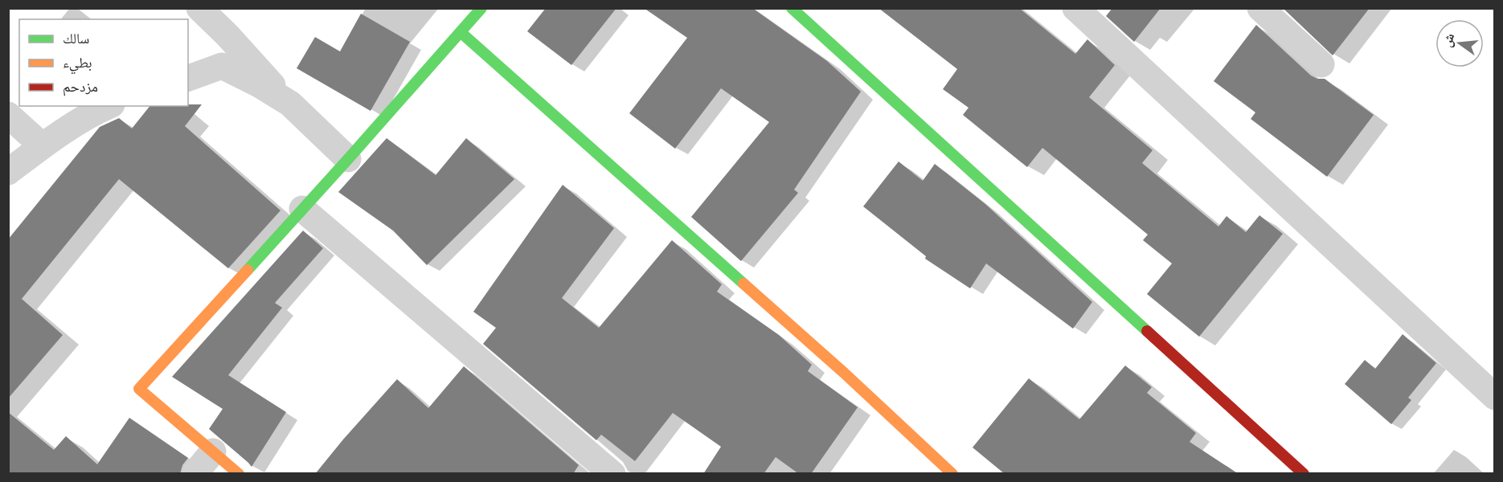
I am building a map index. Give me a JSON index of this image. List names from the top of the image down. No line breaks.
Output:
{"legend":["سالك","بطيء","مزدحم"],"north":"left"}
